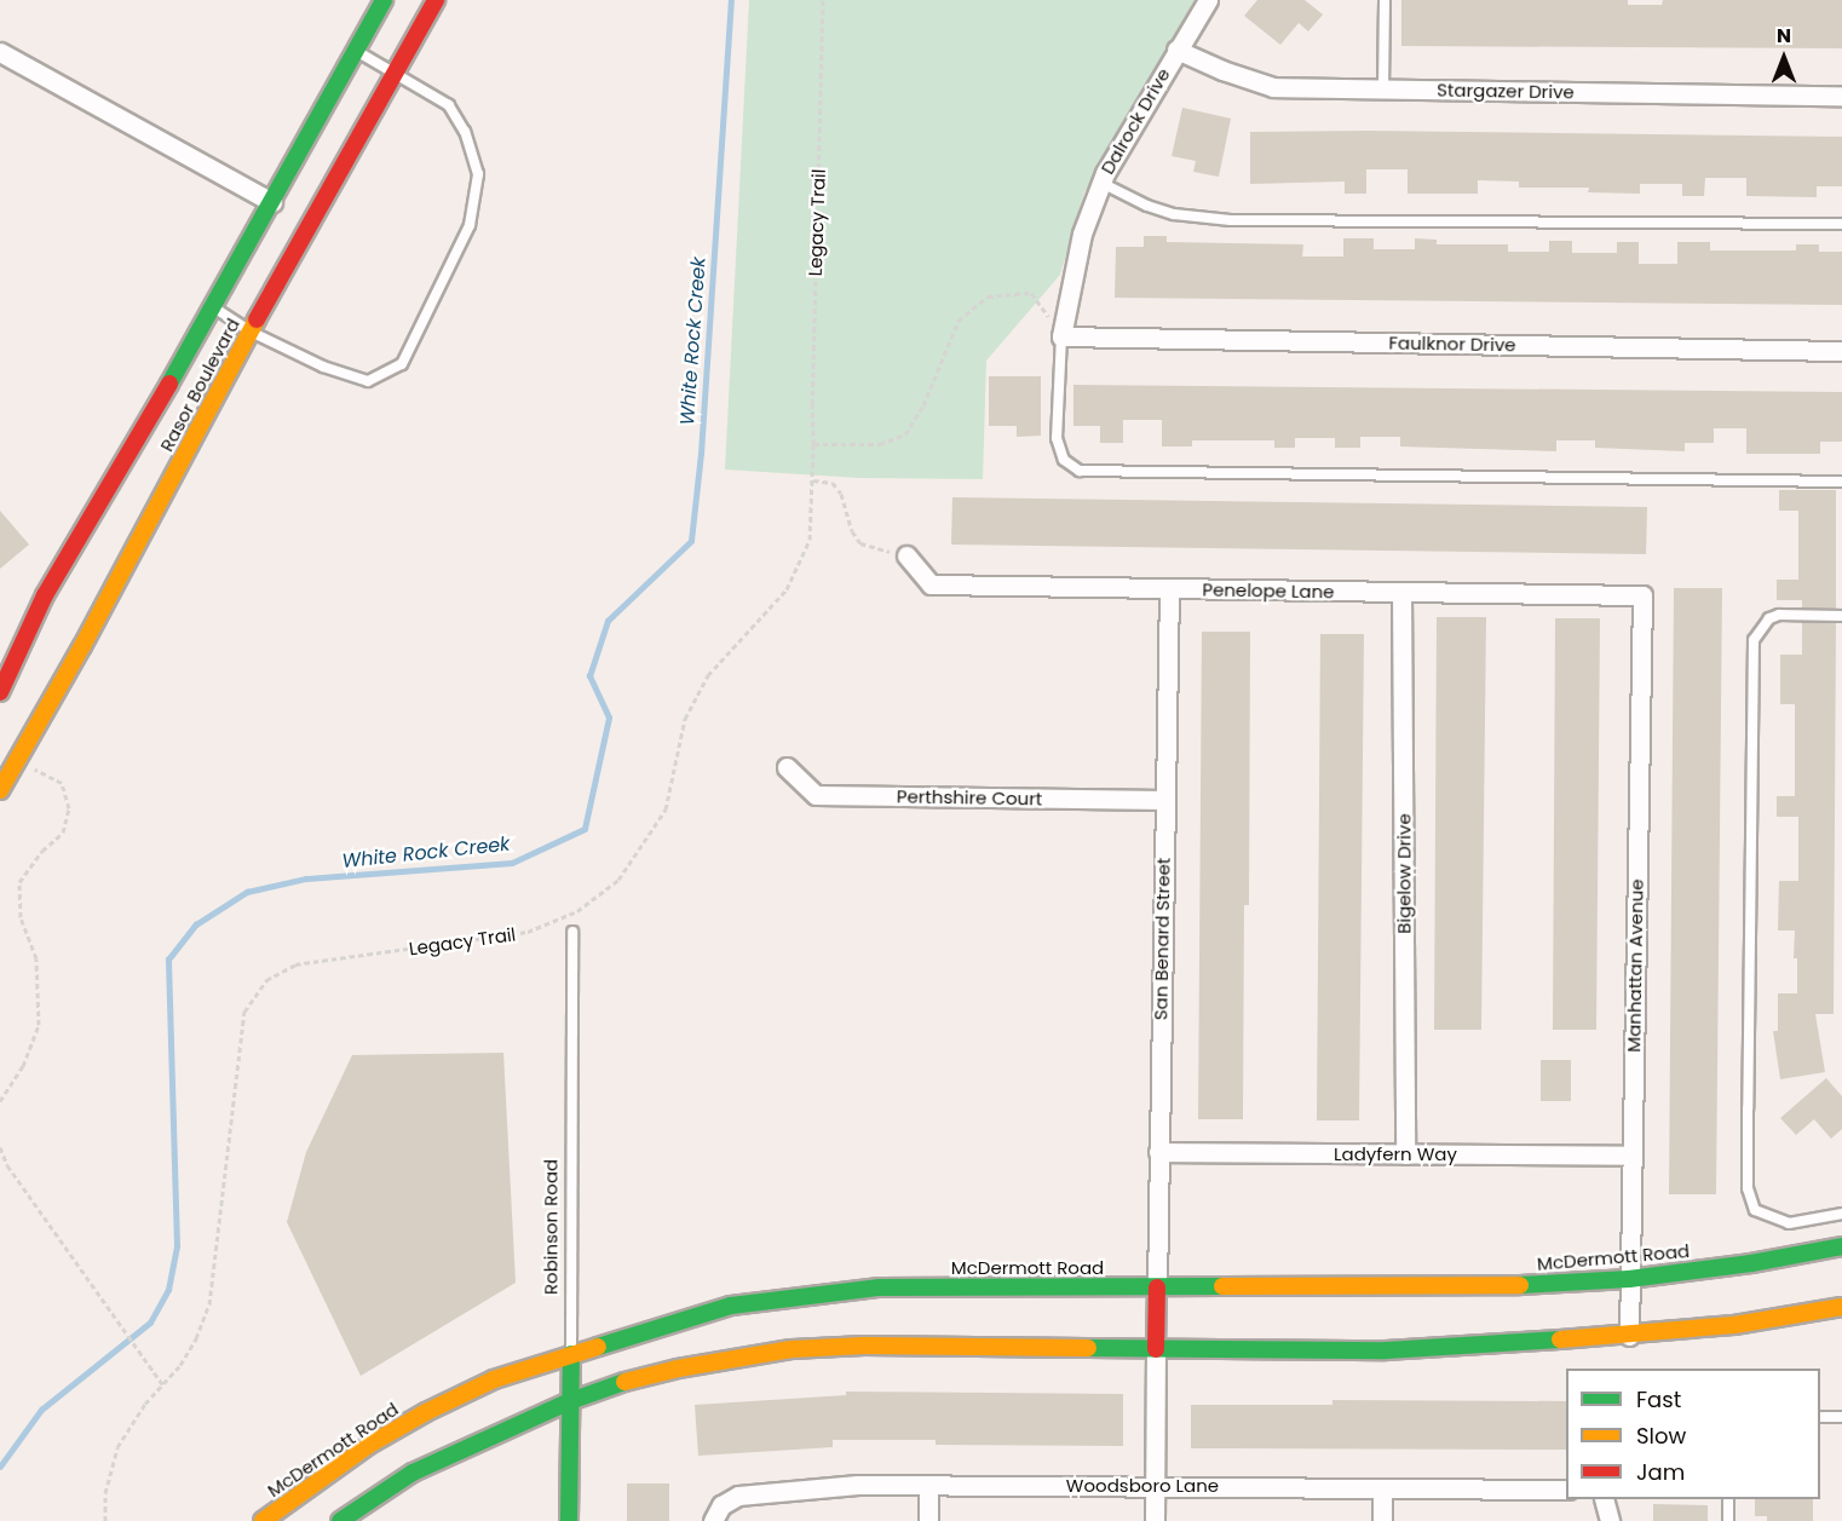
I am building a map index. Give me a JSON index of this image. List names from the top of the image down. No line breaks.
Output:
{"streets":{"main road":["Rasor Boulevard","Robinson Road","McDermott Road"],"street":["Stargazer Drive","Dalrock Drive","Faulknor Drive","Penelope Lane","Perthshire Court","Bigelow Drive","San Benard Street","Manhattan Avenue","Ladyfern Way","Woodsboro Lane"],"path":["Legacy Trail"]},"crossings":[["Stargazer Drive","Dalrock Drive"],["Dalrock Drive","Faulknor Drive"],["Penelope Lane","Bigelow Drive"],["Penelope Lane","San Benard Street"],["Penelope Lane","Manhattan Avenue"],["Perthshire Court","San Benard Street"],["Bigelow Drive","Ladyfern Way"],["San Benard Street","Ladyfern Way"],["San Benard Street","McDermott Road"],["Manhattan Avenue","Ladyfern Way"],["Manhattan Avenue","McDermott Road"],["Robinson Road","McDermott Road"]],"water":["White Rock Creek"],"legend":["Fast","Slow","Jam"],"north":"top"}
